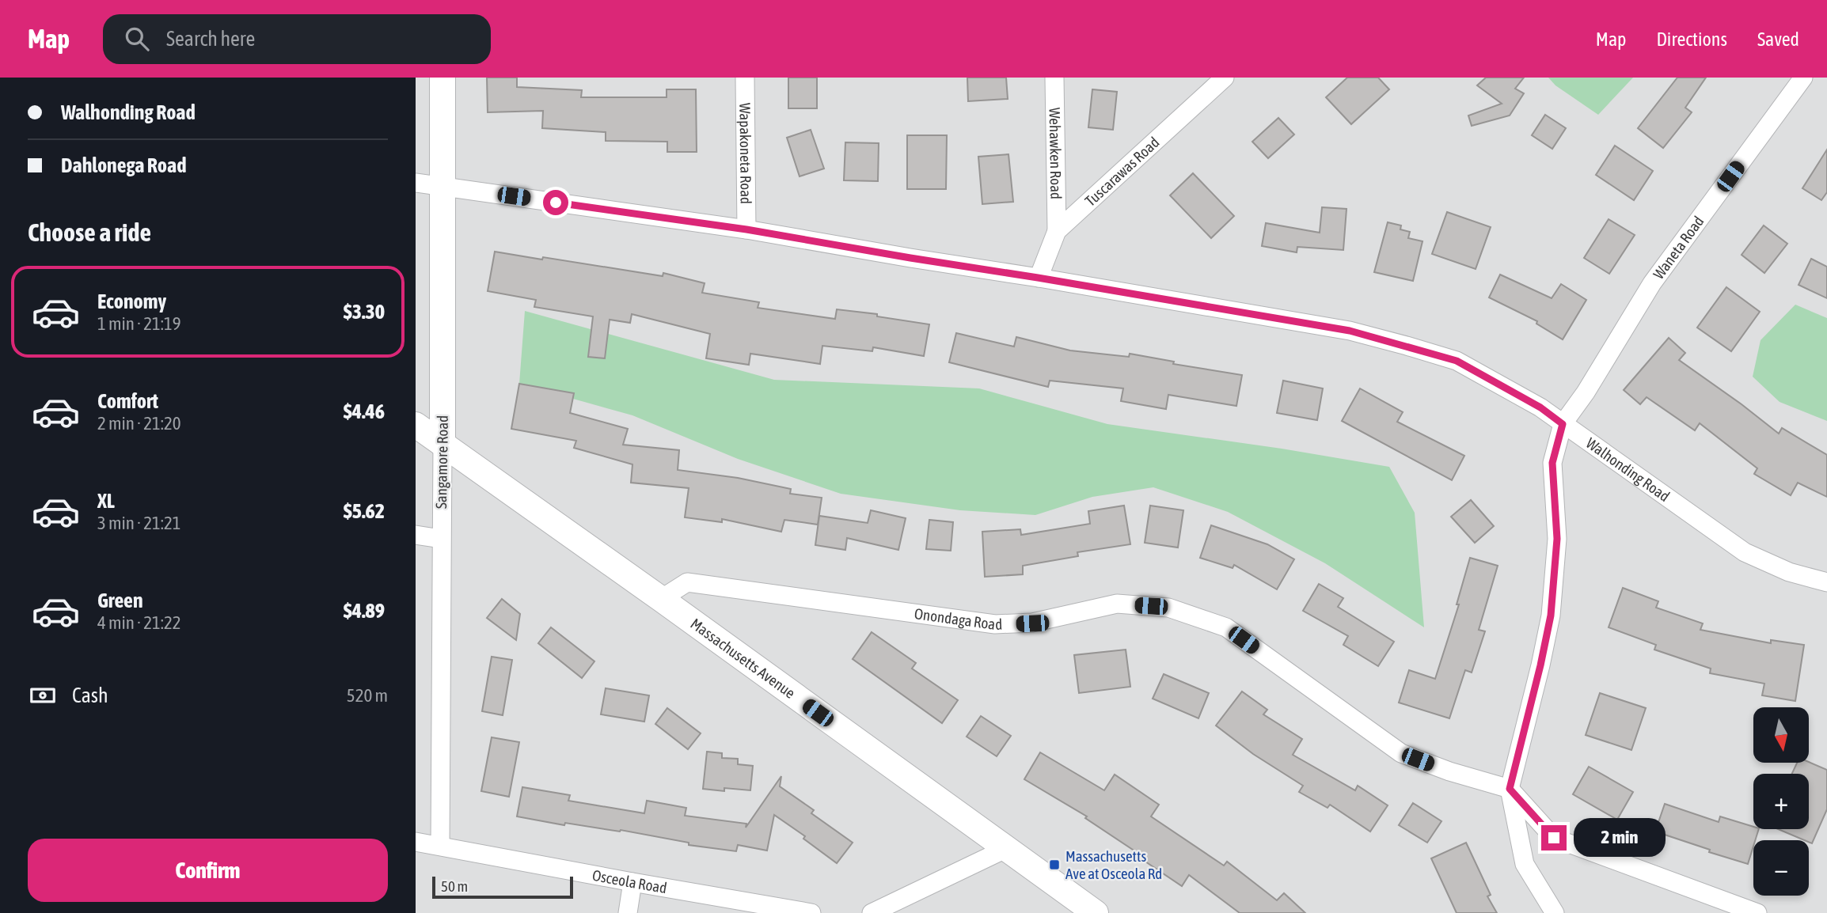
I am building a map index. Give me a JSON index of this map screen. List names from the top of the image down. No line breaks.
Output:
{"streets":{"main road":["Sangamore Road","Massachusetts Avenue"],"street":["Wapakoneta Road","Wehawken Road","Tuscarawas Road","Waneta Road","Walhonding Road","Onondaga Road","Osceola Road"]},"crossings":[["Wapakoneta Road","Walhonding Road"],["Wehawken Road","Tuscarawas Road"],["Tuscarawas Road","Walhonding Road"],["Waneta Road","Walhonding Road"],["Sangamore Road","Walhonding Road"],["Sangamore Road","Massachusetts Avenue"],["Sangamore Road","Osceola Road"],["Onondaga Road","Massachusetts Avenue"]],"places":{"transit":["Massachusetts Ave at Osceola Rd"]},"scale_bar":"50 m","north":"bottom","page":{"header":"Map","search":"Search here","nav":["Map","Directions","Saved"],"banner":["Walhonding Road","Dahlonega Road"],"heading":"Choose a ride","list":[{"name":"Economy","note":"1 min · 21:19","value":"$3.30"},{"name":"Comfort","note":"2 min · 21:20","value":"$4.46"},{"name":"XL","note":"3 min · 21:21","value":"$5.62"},{"name":"Green","note":"4 min · 21:22","value":"$4.89"}],"pay":["Cash","520 m"],"map_buttons":["+","−"],"bubble":"2 min","buttons":"Confirm","scale":"50 m"}}
